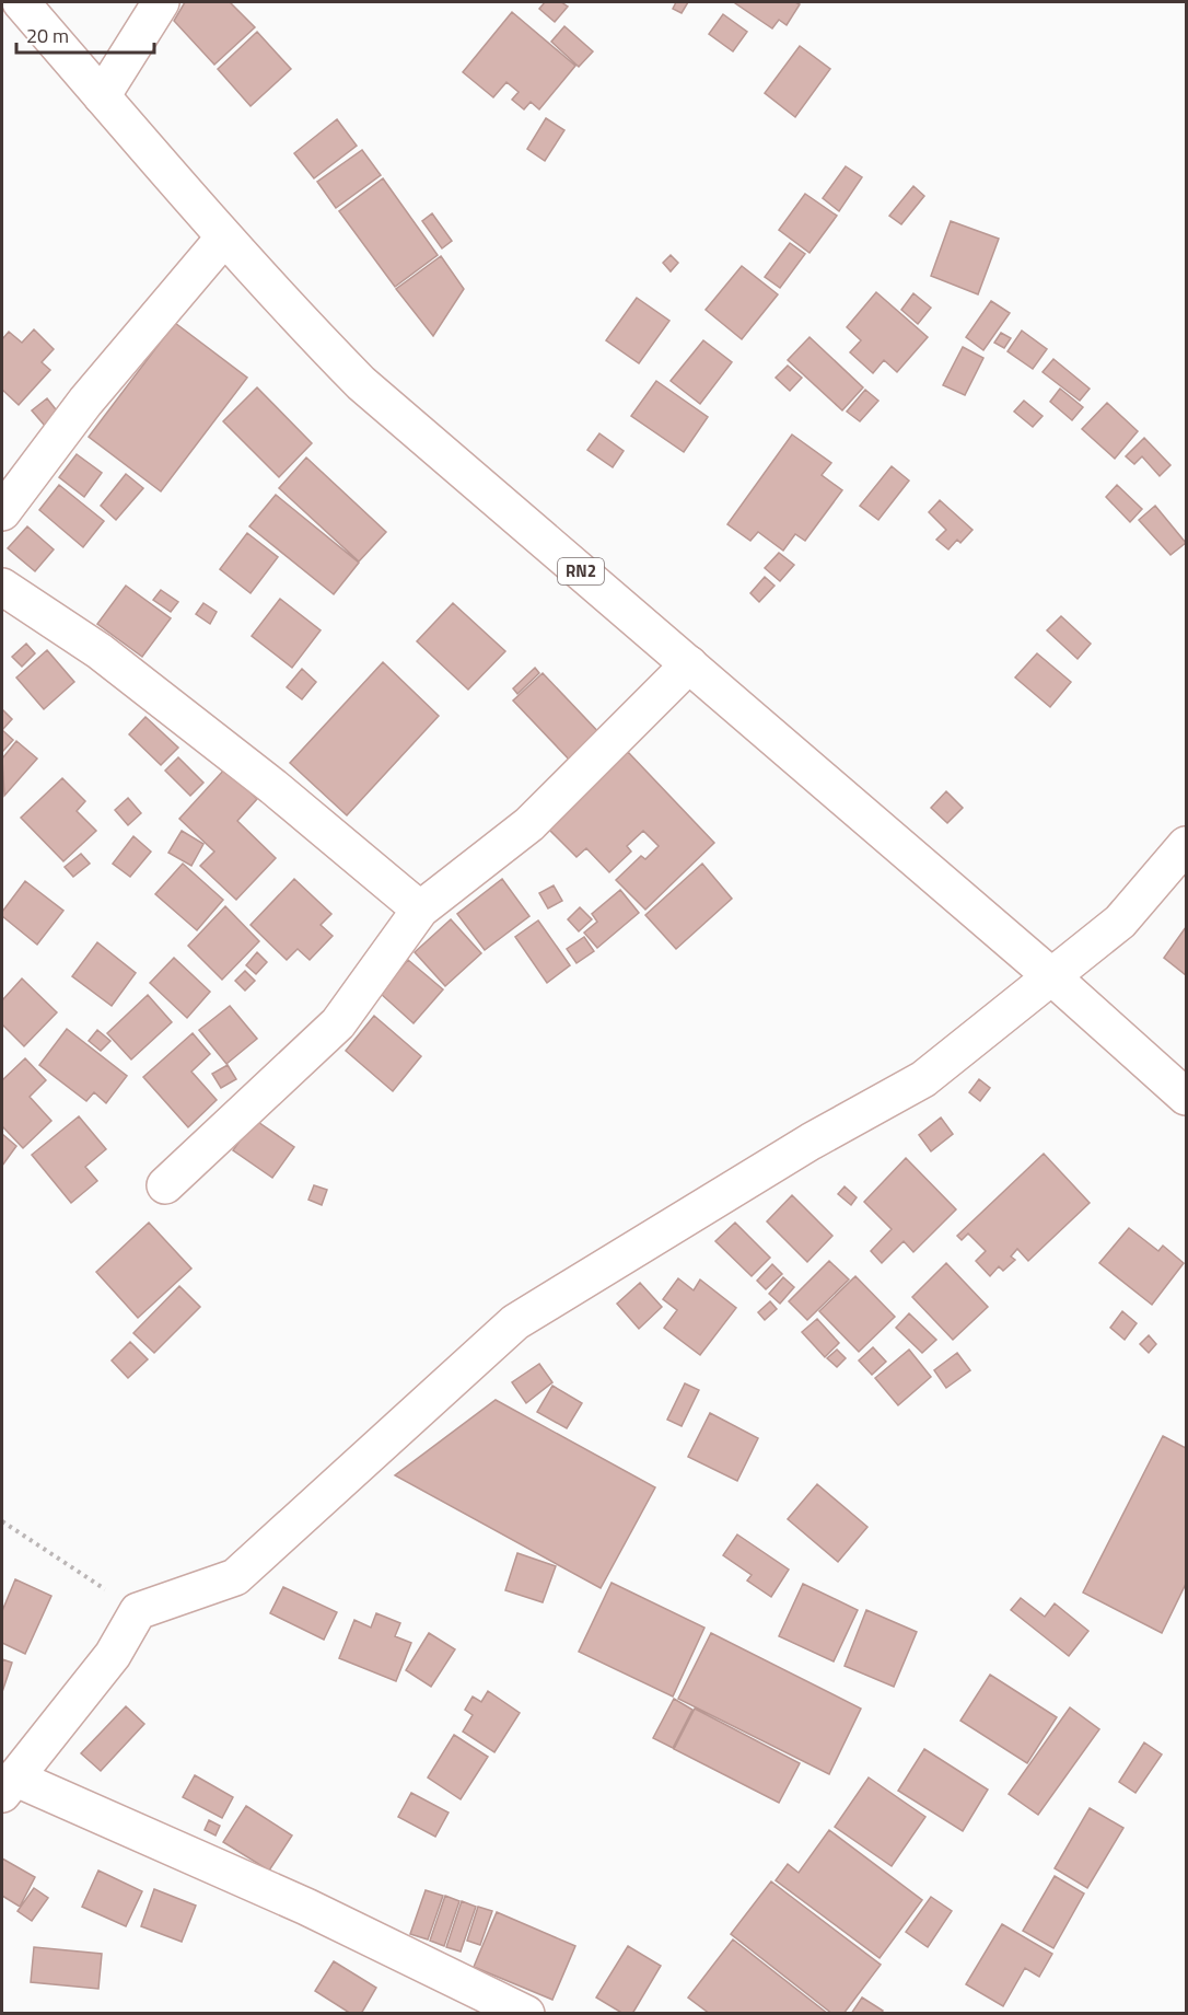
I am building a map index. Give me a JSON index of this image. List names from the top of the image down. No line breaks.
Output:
{"streets":{"main road":["RN2"]},"scale_bar":"20 m"}
